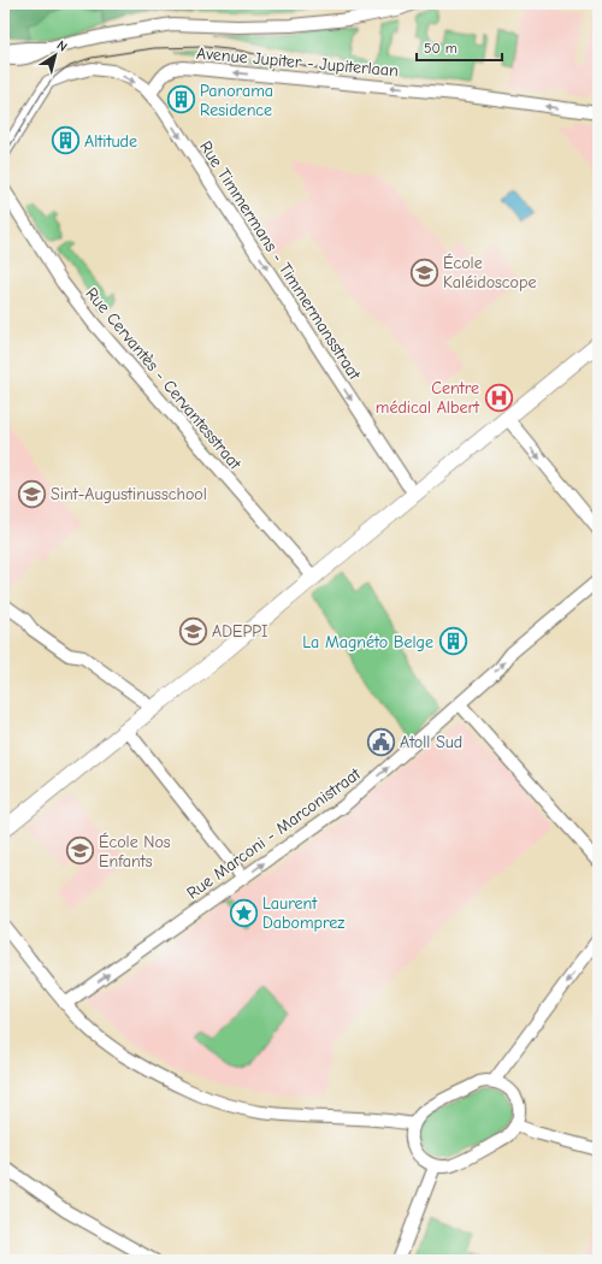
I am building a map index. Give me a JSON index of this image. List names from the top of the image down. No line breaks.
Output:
{"streets":{"street":["Avenue Jupiter - Jupiterlaan","Rue Timmermans - Timmermansstraat","Rue Cervantès - Cervantesstraat","Rue Marconi - Marconistraat"]},"crossings":[["Avenue Jupiter - Jupiterlaan","Rue Timmermans - Timmermansstraat"]],"one_way":["Rue Timmermans - Timmermansstraat","Rue Marconi - Marconistraat"],"places":{"building":["Panorama Residence","Altitude","La Magnéto Belge"],"school or university":["École Kaléidoscope","Sint-Augustinusschool","ADEPPI","École Nos Enfants"],"hospital":["Centre médical Albert"],"public building":["Atoll Sud"],"place":["Laurent Dabomprez"]},"scale_bar":"50 m","north":"top right"}
